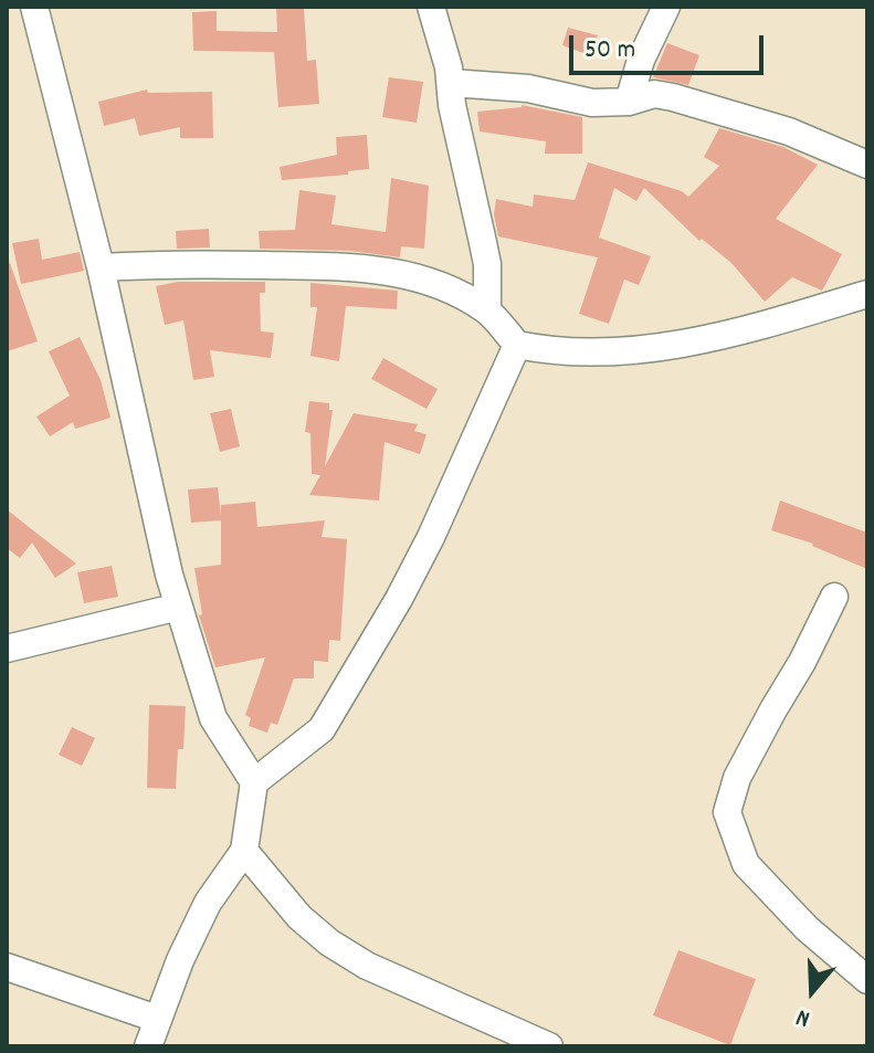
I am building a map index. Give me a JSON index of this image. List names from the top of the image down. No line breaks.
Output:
{"scale_bar":"50 m","north":"bottom"}
